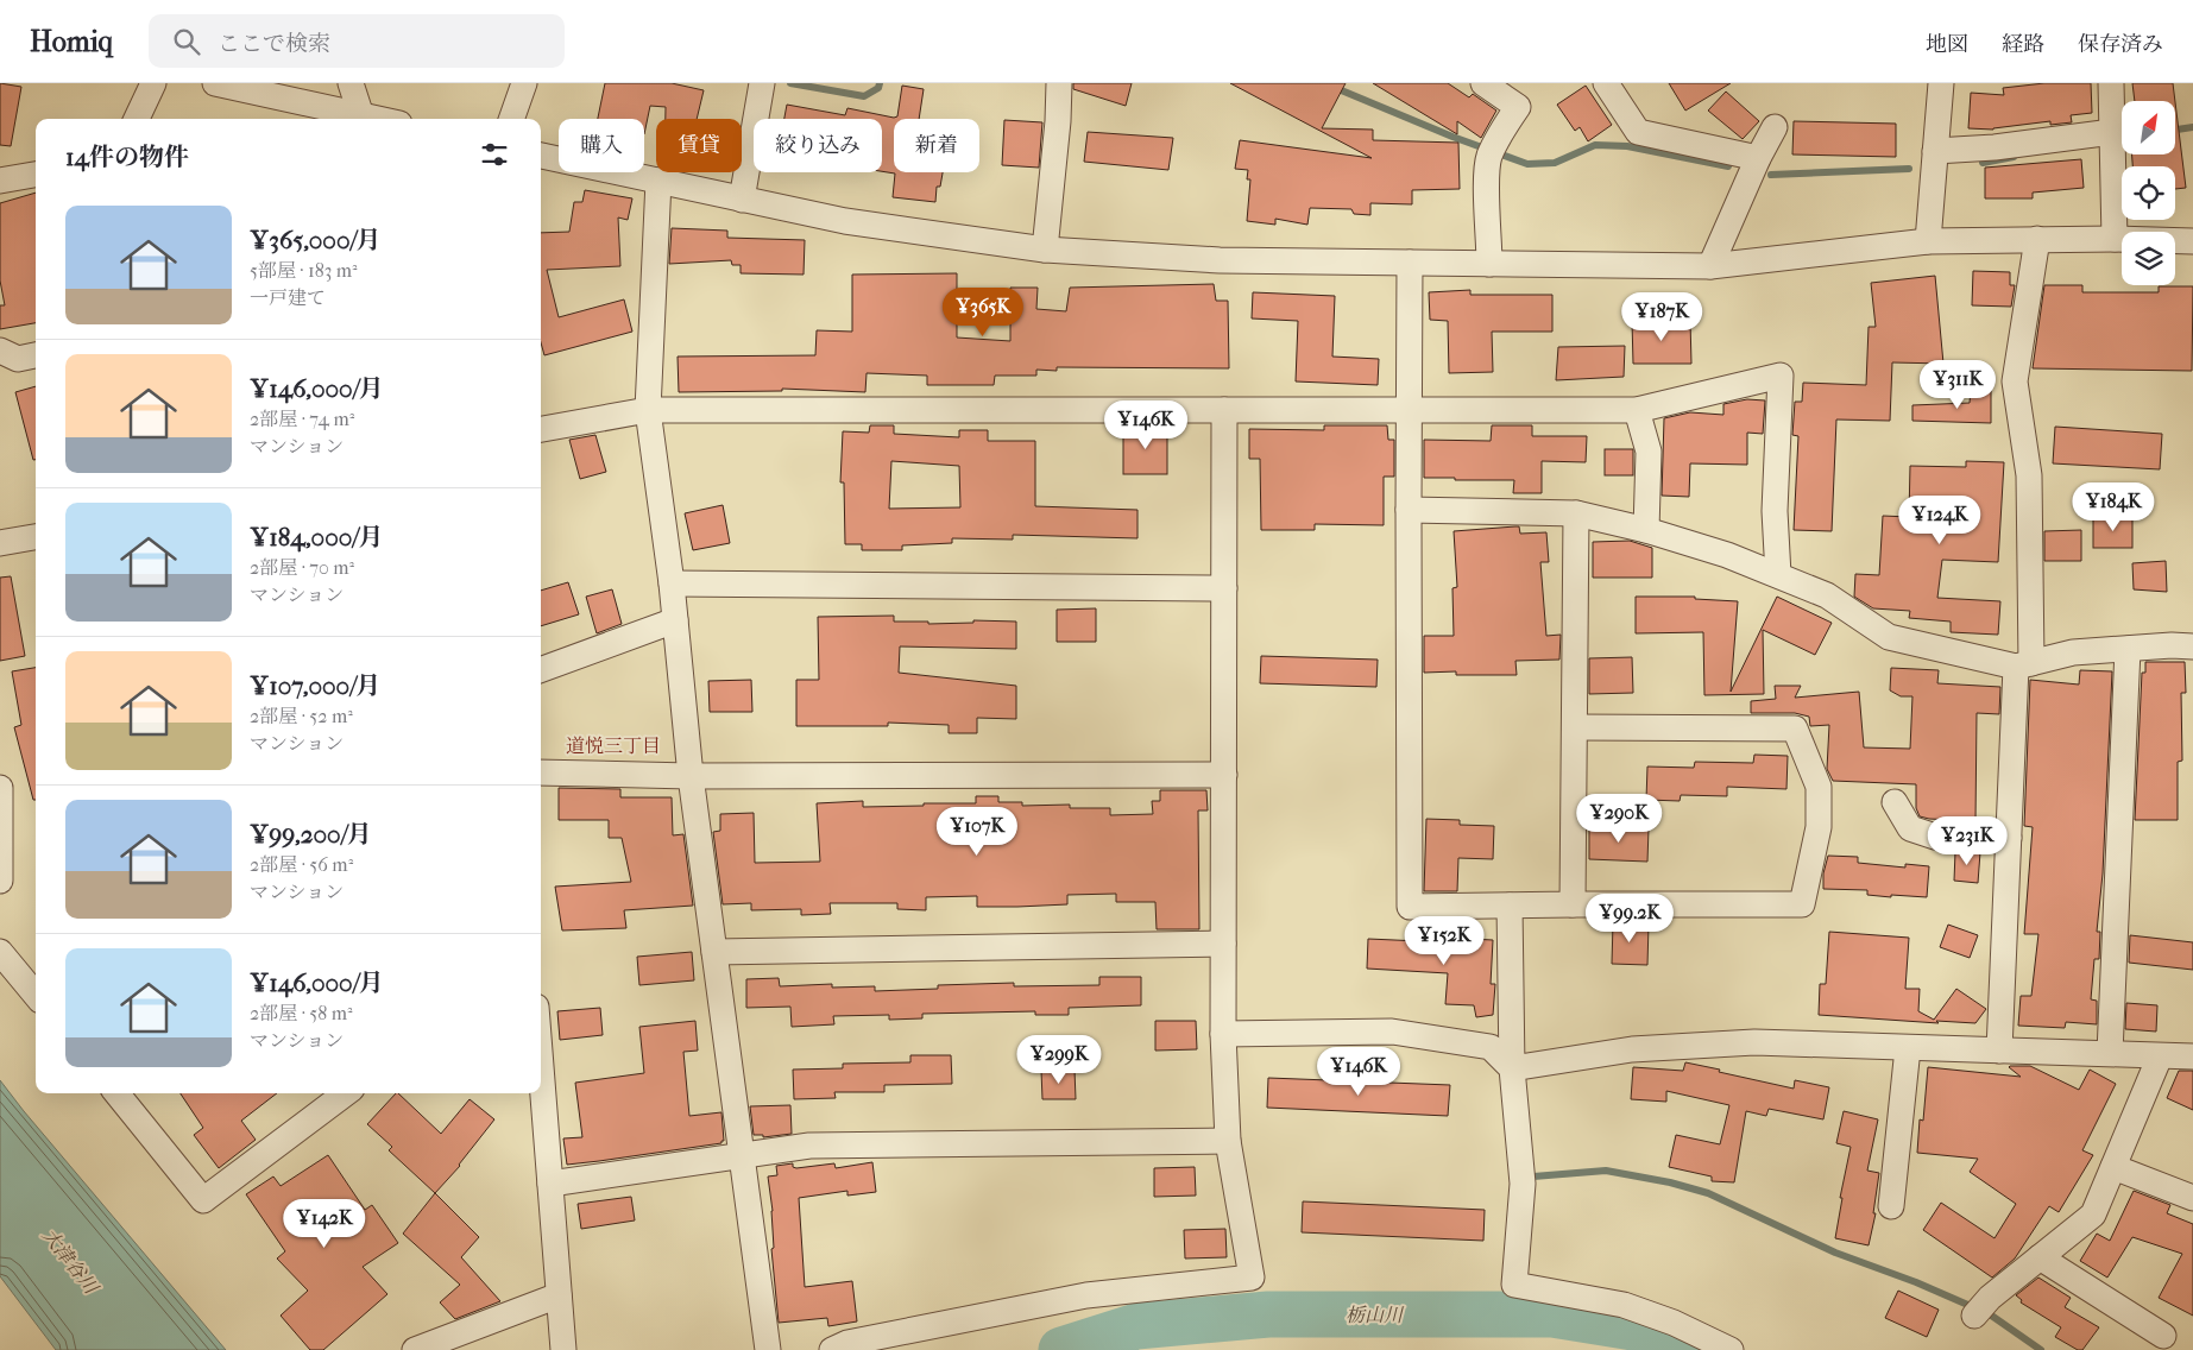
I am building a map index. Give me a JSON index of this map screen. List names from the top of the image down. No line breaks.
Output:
{"districts":["道悦三丁目"],"water":["大津谷川","栃山川"],"north":"top right","page":{"header":"Homiq","search":"ここで検索","nav":["地図","経路","保存済み"],"chip":["購入","賃貸","絞り込み","新着"],"heading":"14件の物件","list":[{"name":"¥365,000/月","note":"5部屋 · 183 m² · 一戸建て"},{"name":"¥146,000/月","note":"2部屋 · 74 m² · マンション"},{"name":"¥184,000/月","note":"2部屋 · 70 m² · マンション"},{"name":"¥107,000/月","note":"2部屋 · 52 m² · マンション"},{"name":"¥99,200/月","note":"2部屋 · 56 m² · マンション"},{"name":"¥146,000/月","note":"2部屋 · 58 m² · マンション"}],"price":["¥365K","¥187K","¥311K","¥146K","¥184K","¥124K","¥290K","¥107K","¥231K","¥99.2K","¥152K","¥299K","¥146K","¥142K"]}}
